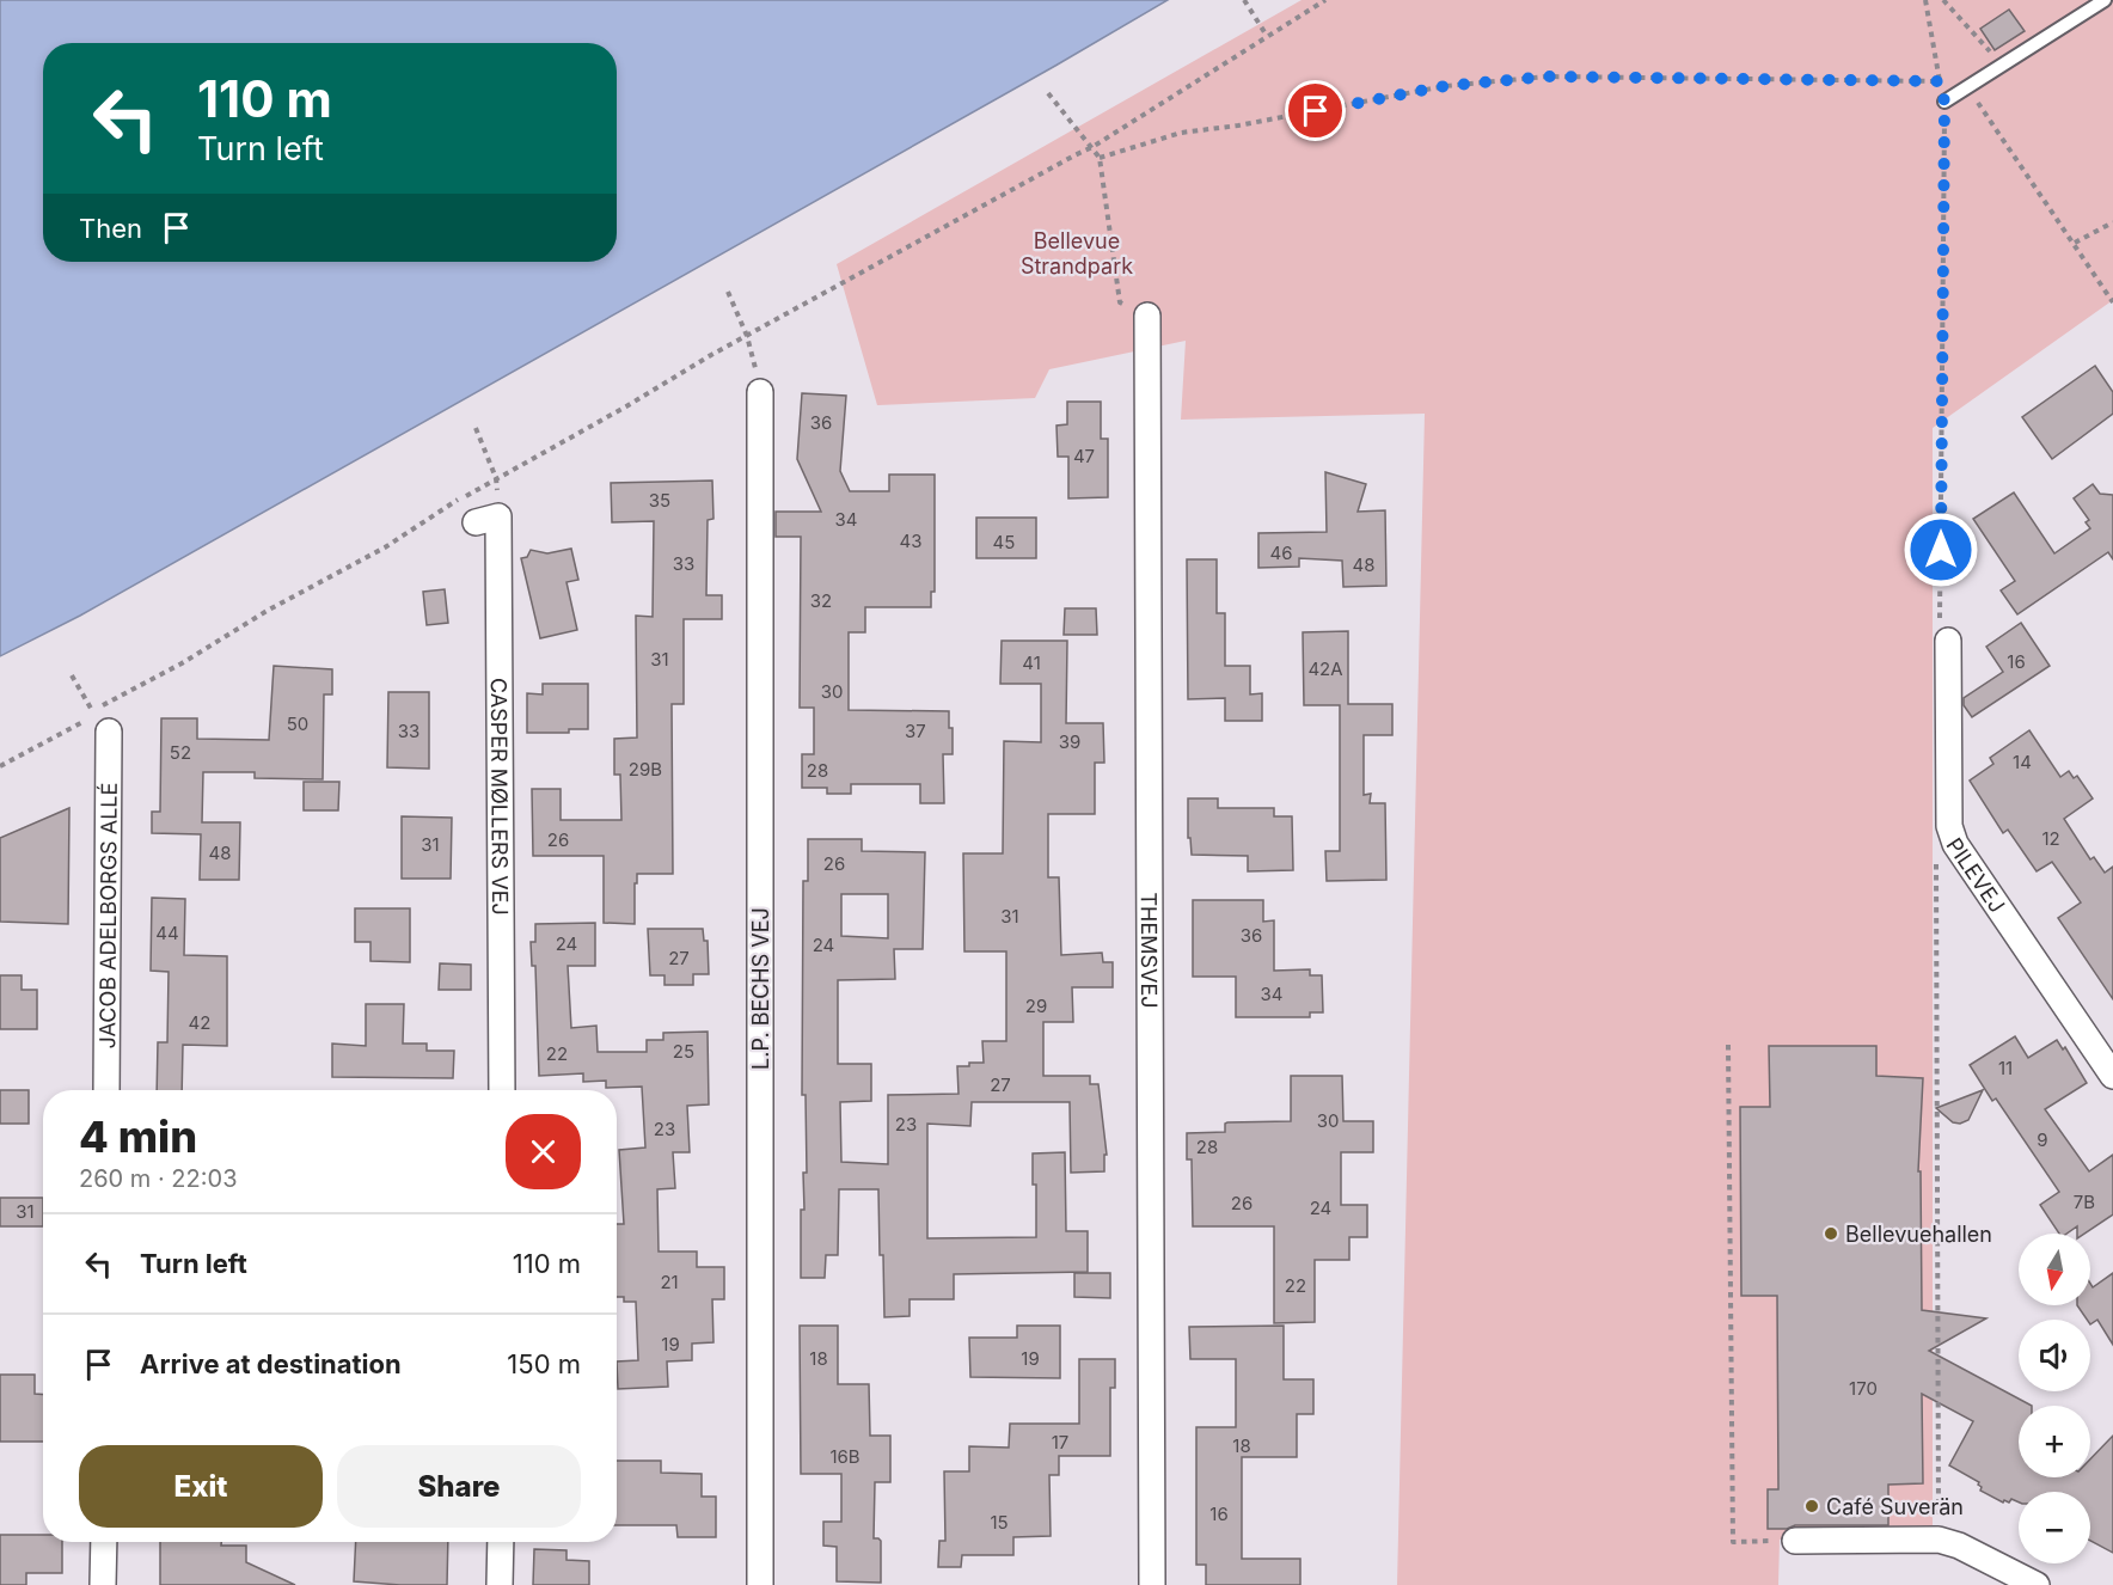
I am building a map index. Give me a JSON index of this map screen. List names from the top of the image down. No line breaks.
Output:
{"streets":{"street":["CASPER MØLLERS VEJ","PILEVEJ","JACOB ADELBORGS ALLÉ","THEMSVEJ","L.P. BECHS VEJ"]},"parks":["Bellevue Strandpark"],"places":["Bellevuehallen","Café Suverän"],"house_numbers":["36","47","35","34","43","45","46","33","48","32","31","16","41","42A","30","50","33","37","39","52","14","29B","28","12","26","31","48","26","31","44","36","24","24","27","34","29","42","25","22","11","27","30","23","23","9","28","7B","26","24","31","21","22","19","18","19","170","17","18","16B","16","15"],"north":"bottom","page":{"turn":["110 m","Turn left"],"then":"Then","heading":["4 min","260 m · 22:03"],"list":[{"name":"Turn left","value":"110 m"},{"name":"Arrive at destination","value":"150 m"}],"map_buttons":["+","−"],"buttons":["Exit","Share"]}}
